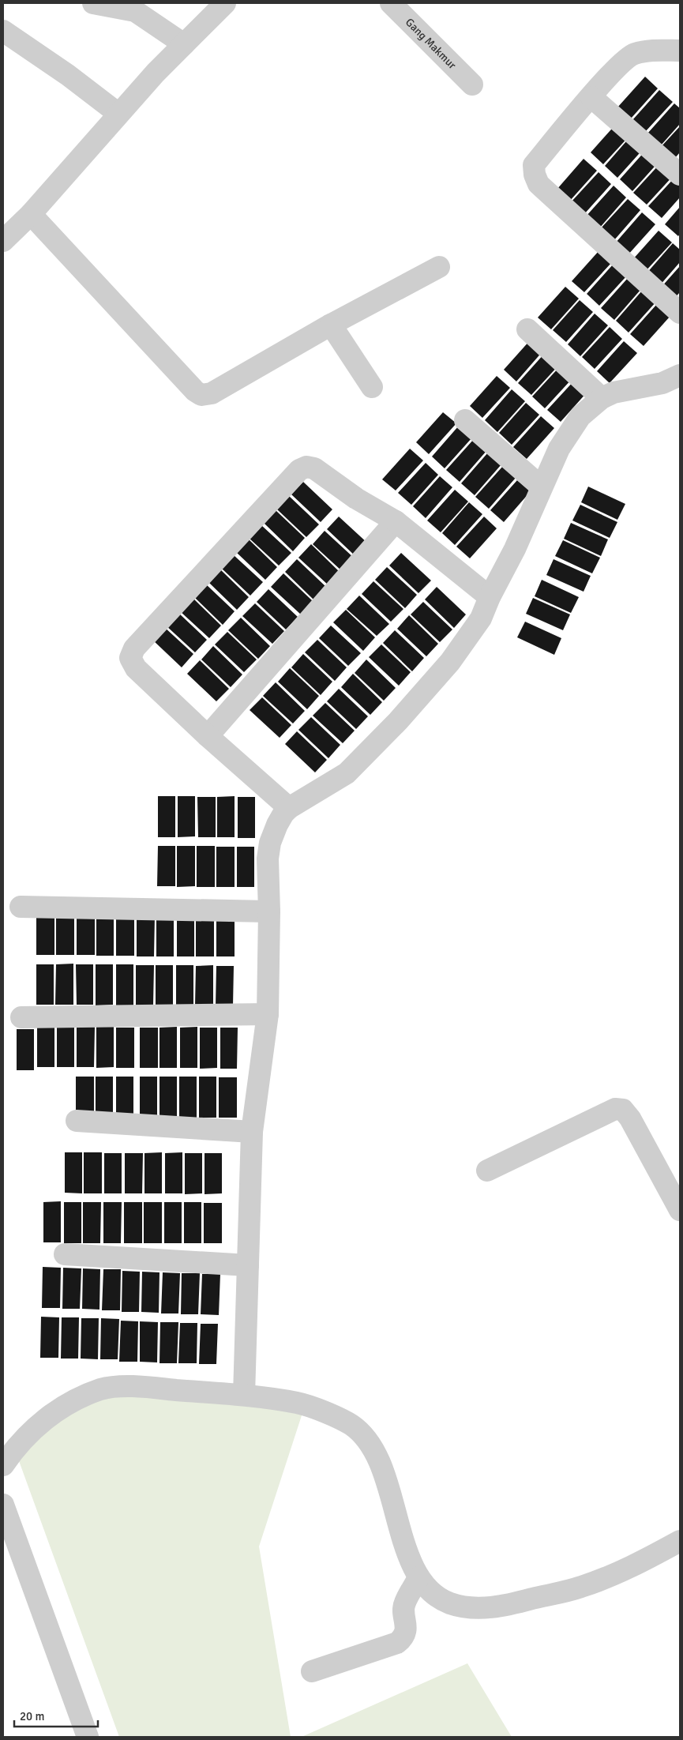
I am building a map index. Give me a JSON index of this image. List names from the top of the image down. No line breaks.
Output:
{"streets":{"street":["Gang Makmur"]},"scale_bar":"20 m"}
